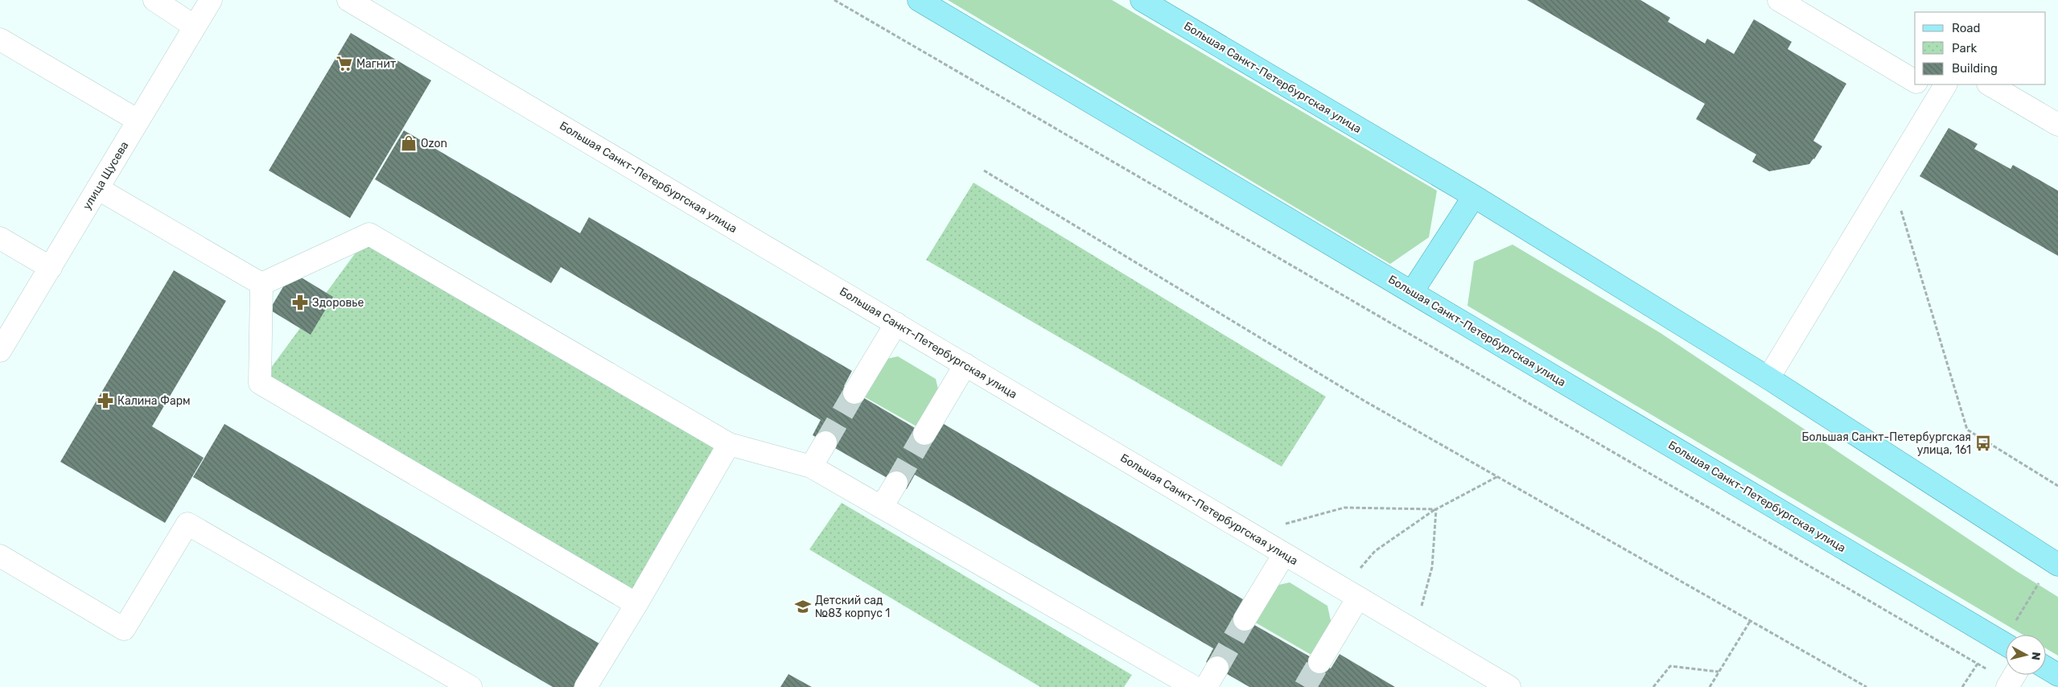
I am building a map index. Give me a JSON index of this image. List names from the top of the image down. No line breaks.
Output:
{"streets":{"main road":["Большая Санкт-Петербургская улица"],"street":["улица Щусева"]},"places":{"supermarket":["Магнит"],"shop":["Ozon"],"pharmacy":["Здоровье","Калина Фарм"],"bus stop":["Большая Санкт-Петербургская улица, 161"],"school or university":["Детский сад №83 корпус 1"]},"legend":["Road","Park","Building"],"north":"right"}
